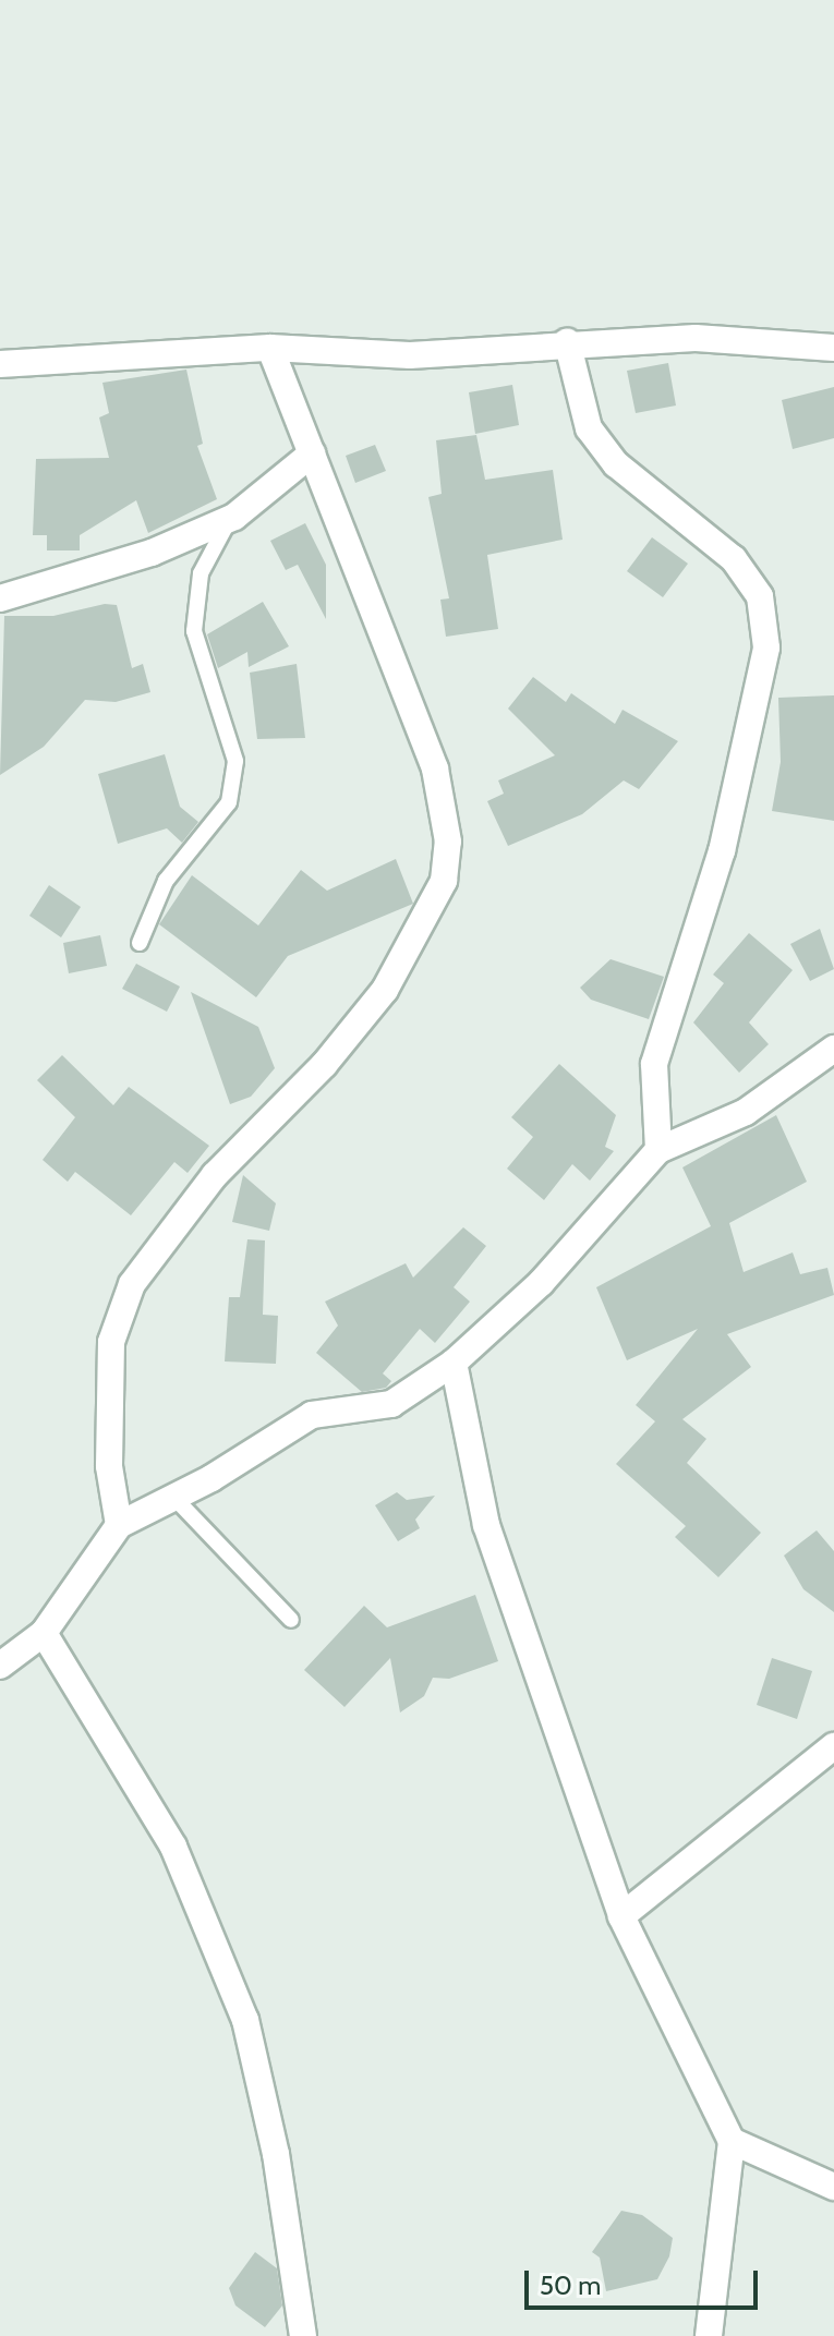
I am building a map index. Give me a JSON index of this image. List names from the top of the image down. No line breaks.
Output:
{"scale_bar":"50 m"}
